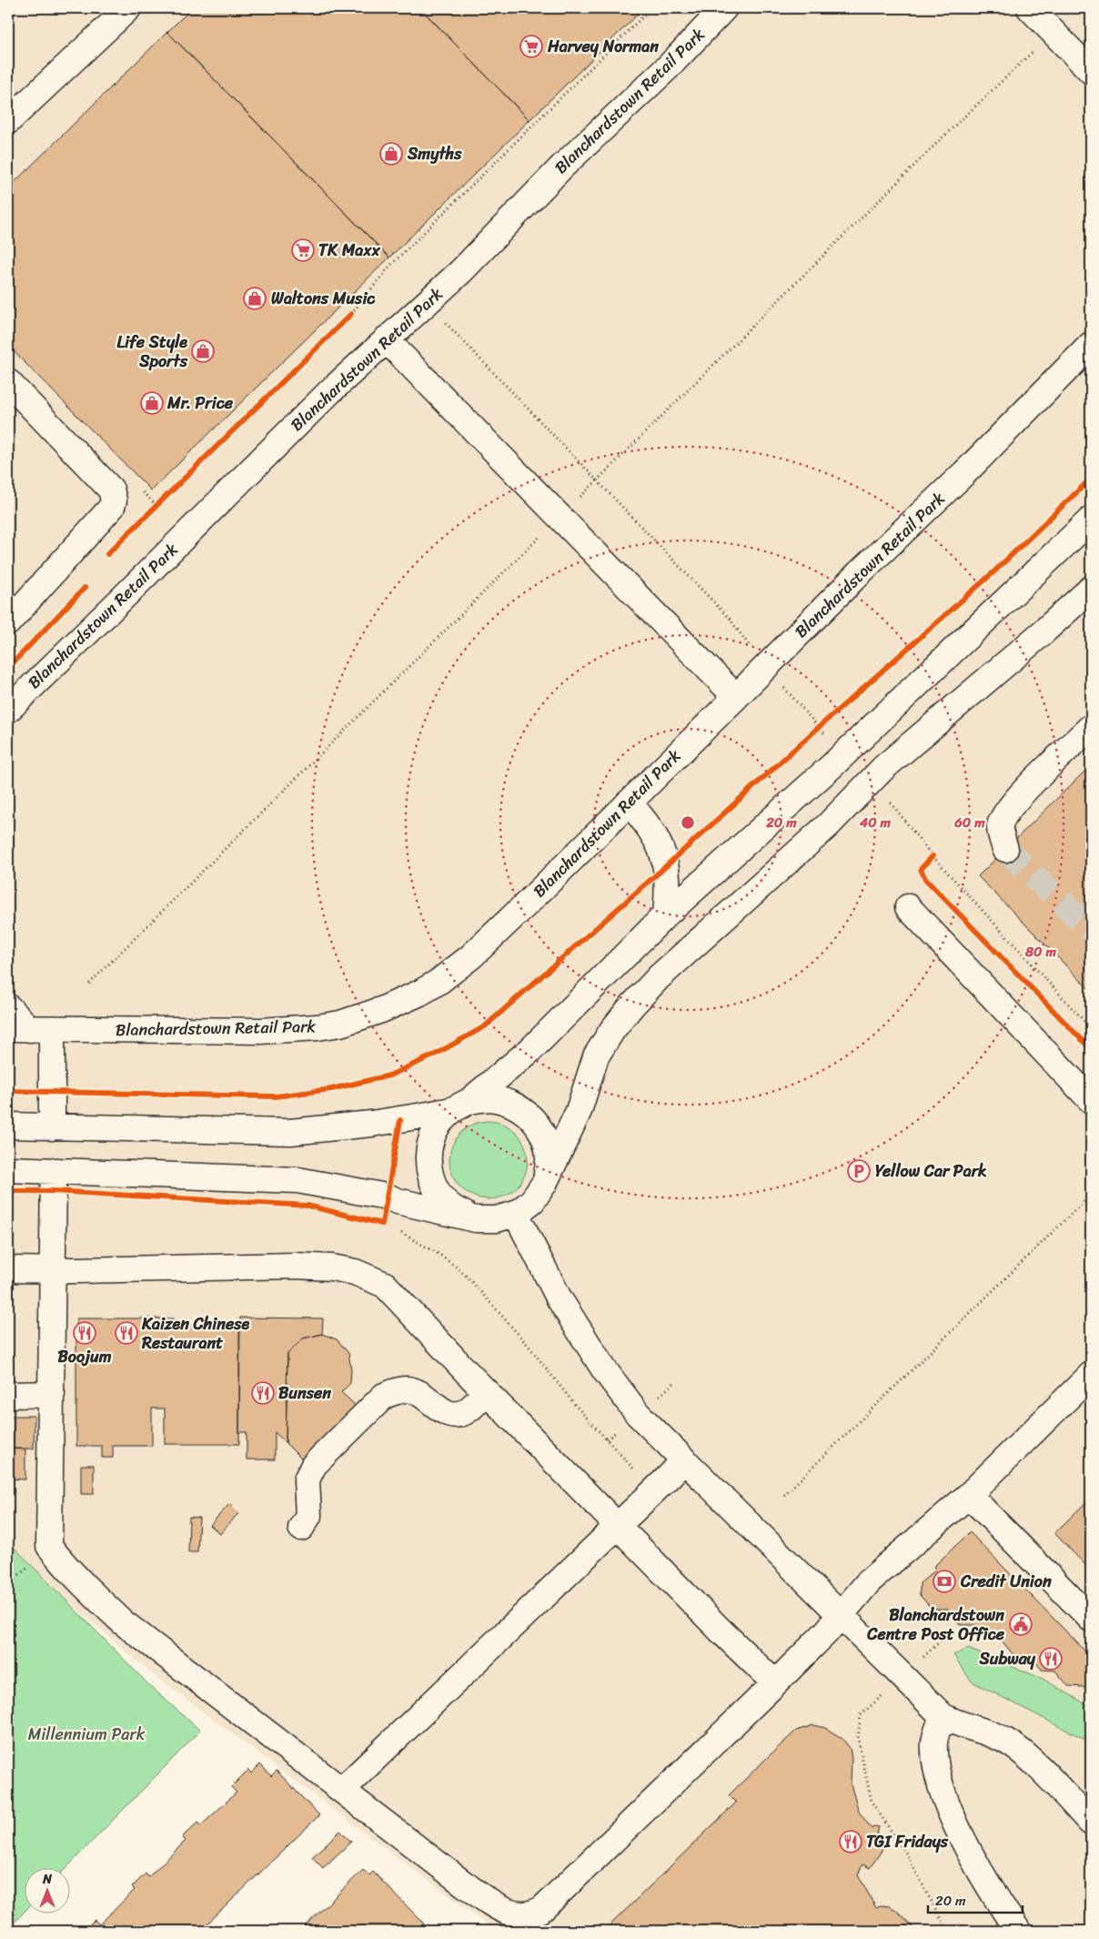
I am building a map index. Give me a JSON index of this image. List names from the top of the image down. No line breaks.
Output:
{"streets":{"street":["Blanchardstown Retail Park"]},"parks":["Millennium Park"],"places":{"supermarket":["Harvey Norman","TK Maxx"],"shop":["Smyths","Waltons Music","Life Style Sports","Mr. Price"],"parking":["Yellow Car Park"],"restaurant":["Boojum","Kaizen Chinese Restaurant","Bunsen","Subway","TGI Fridays"],"bank":["Credit Union"],"public building":["Blanchardstown Centre Post Office"]},"scale_bar":"20 m","north":"top","rings":["20 m","40 m","60 m","80 m"]}
